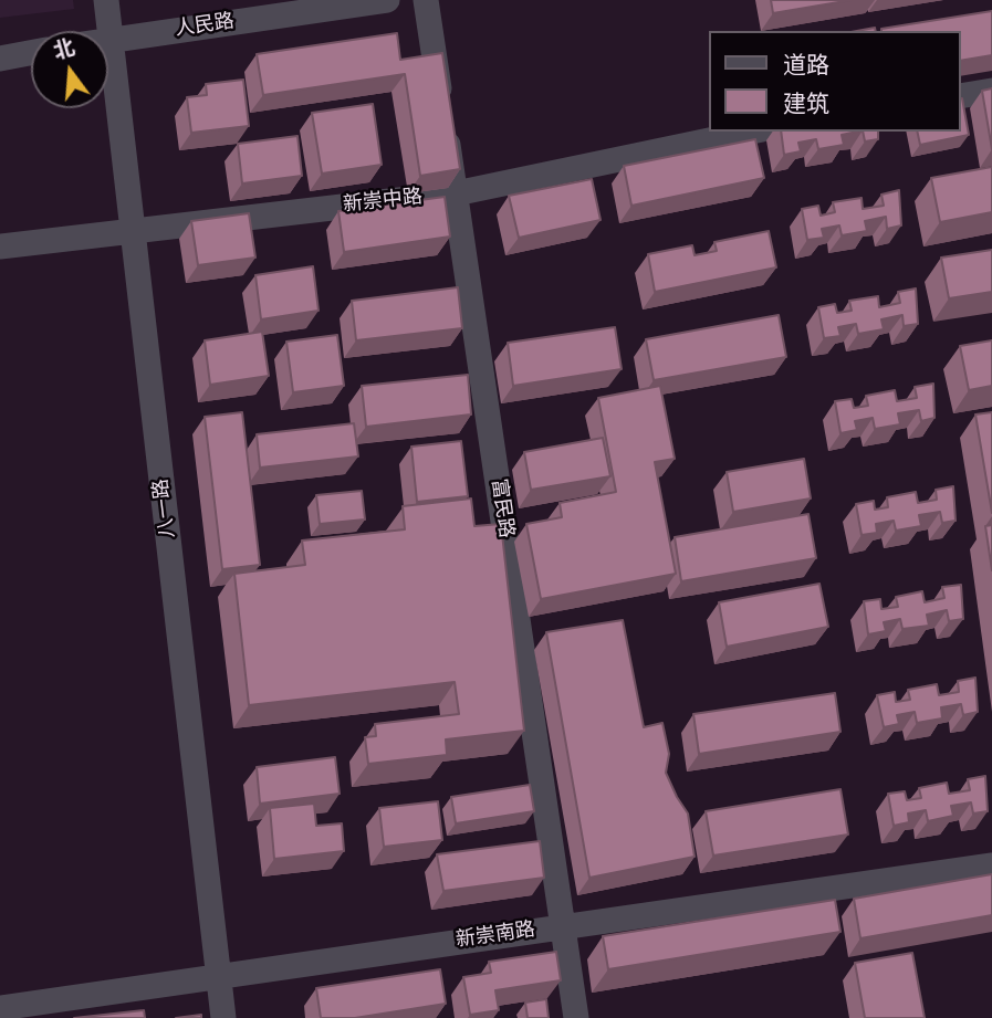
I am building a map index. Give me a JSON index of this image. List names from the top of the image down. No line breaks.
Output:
{"streets":{"street":["人民路","新崇中路","八一路","富民路","新崇南路"]},"crossings":[["人民路","八一路"],["新崇中路","八一路"],["新崇中路","富民路"],["八一路","新崇南路"],["富民路","新崇南路"]],"legend":["道路","建筑"],"north":"top"}
